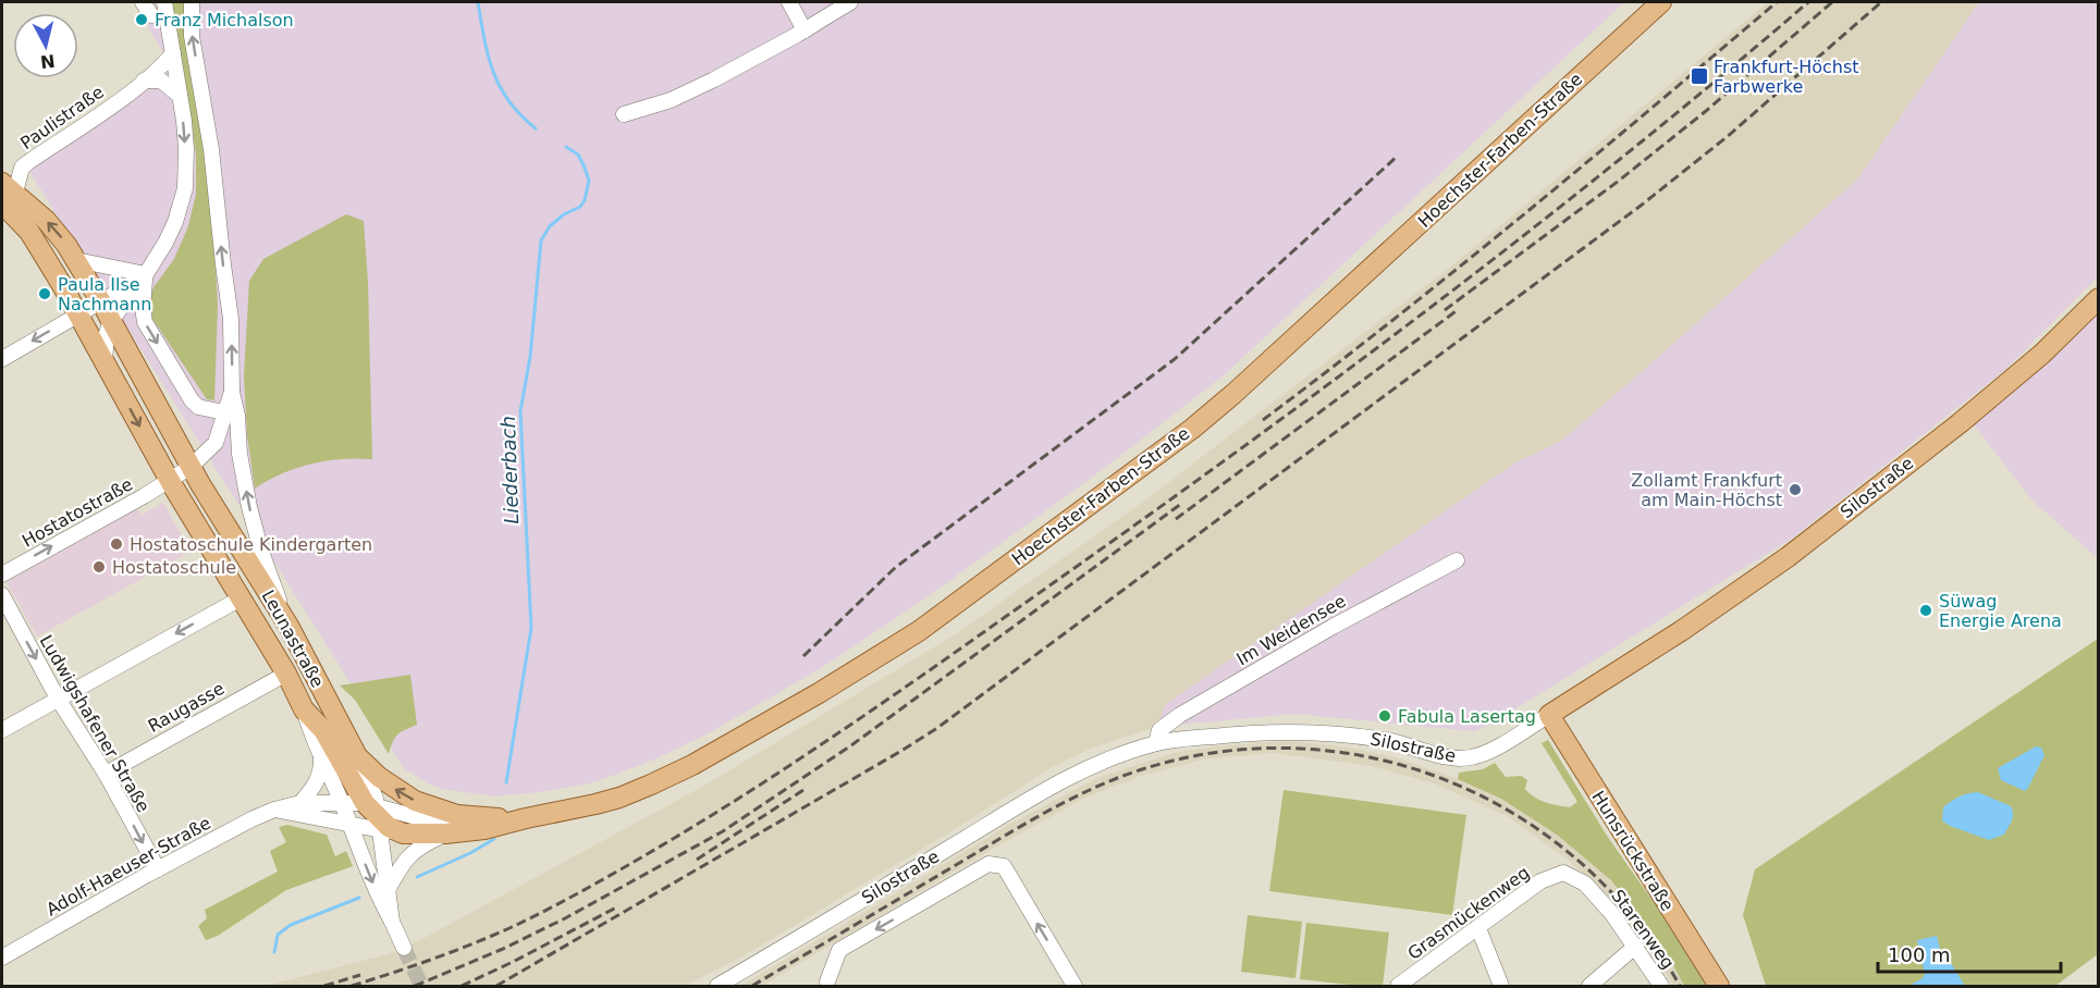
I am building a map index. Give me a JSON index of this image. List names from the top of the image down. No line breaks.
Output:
{"streets":{"main road":["Hoechster-Farben-Straße","Silostraße","Leunastraße","Hunsrückstraße"],"street":["Paulistraße","Hostatostraße","Im Weidensee","Raugasse","Ludwigshafener Straße","Adolf-Haeuser-Straße","Grasmückenweg","Starenweg"]},"crossings":[["Paulistraße","Leunastraße"],["Hoechster-Farben-Straße","Leunastraße"],["Hoechster-Farben-Straße","Adolf-Haeuser-Straße"],["Silostraße","Im Weidensee"],["Silostraße","Hunsrückstraße"],["Hostatostraße","Leunastraße"],["Leunastraße","Raugasse"],["Leunastraße","Adolf-Haeuser-Straße"],["Raugasse","Ludwigshafener Straße"],["Ludwigshafener Straße","Adolf-Haeuser-Straße"],["Grasmückenweg","Starenweg"]],"one_way":["Hostatostraße","Ludwigshafener Straße"],"water":["Liederbach"],"places":{"other":["Franz Michalson","Paula Ilse Nachmann","Zollamt Frankfurt am Main-Höchst","Hostatoschule Kindergarten","Hostatoschule","Süwag Energie Arena","Fabula Lasertag"],"transit":["Frankfurt-Höchst Farbwerke"]},"scale_bar":"100 m","north":"bottom"}
